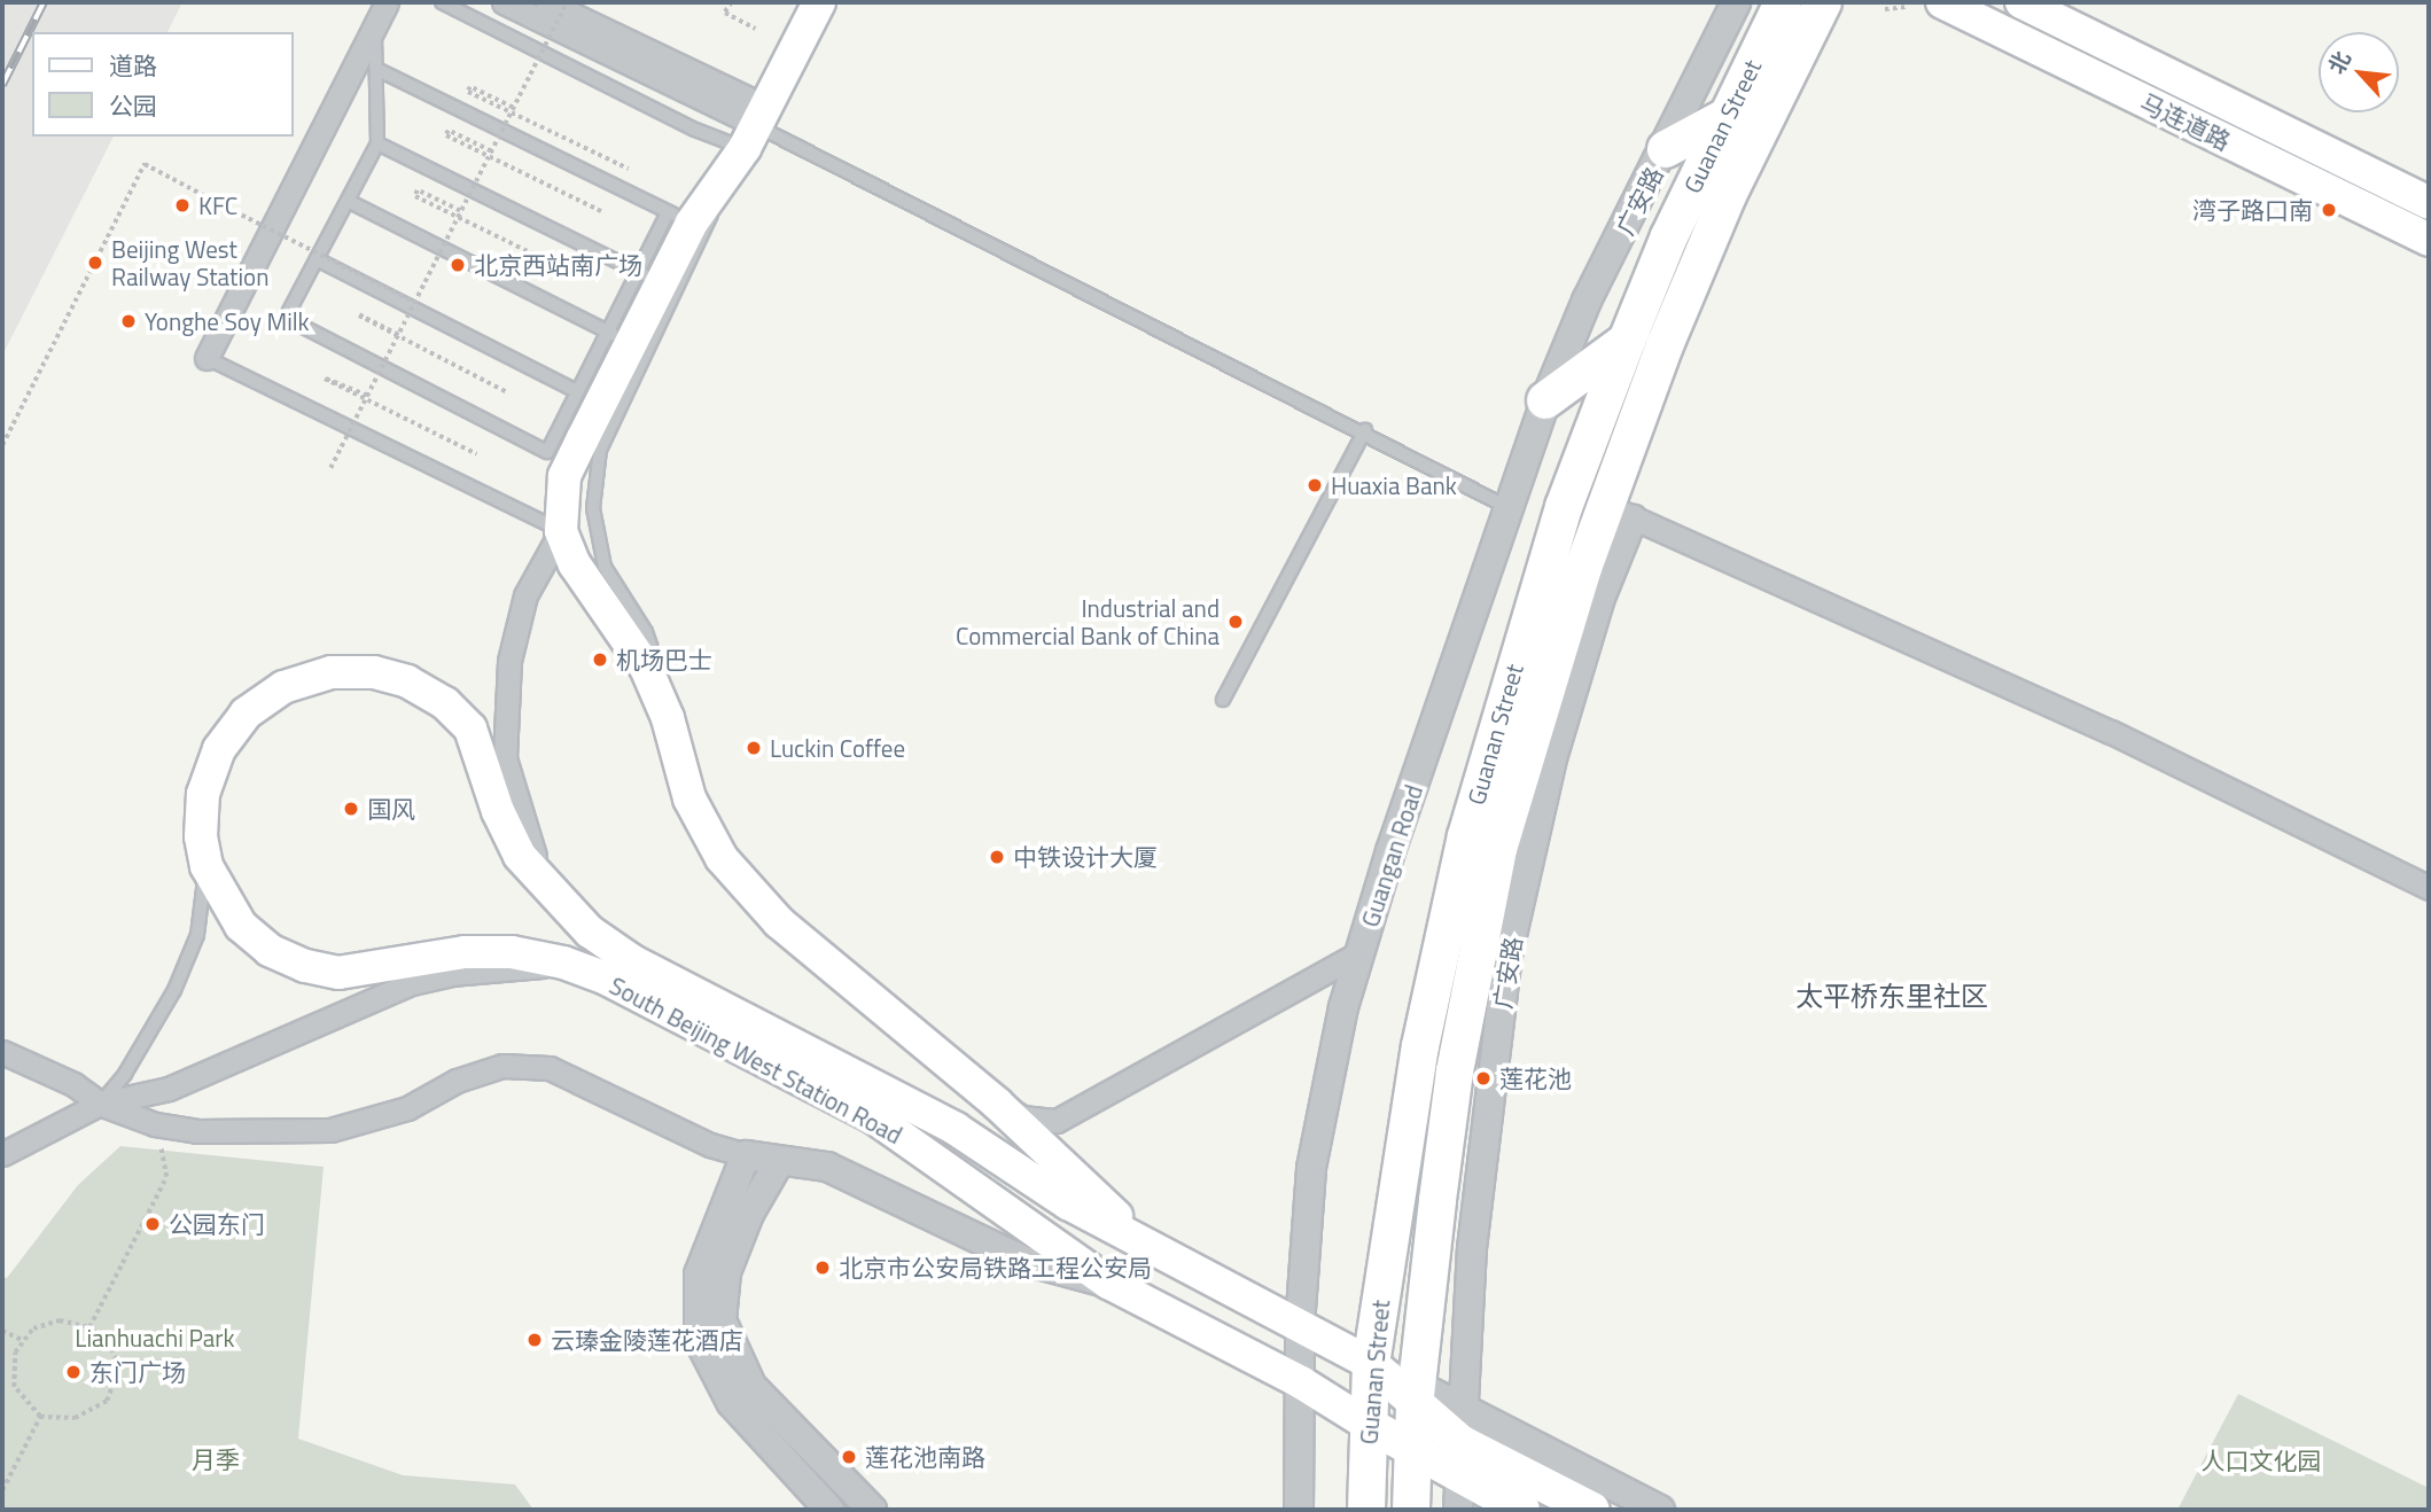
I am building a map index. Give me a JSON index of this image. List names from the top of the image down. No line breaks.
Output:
{"streets":{"highway":["Guanan Street"],"main road":["马连道路","South Beijing West Station Road"],"street":["广安路","Guangan Road"]},"crossings":[["Guanan Street","广安路"],["Guanan Street","South Beijing West Station Road"],["广安路","Guangan Road"],["广安路","South Beijing West Station Road"],["Guangan Road","South Beijing West Station Road"]],"districts":["太平桥东里社区"],"parks":["Lianhuachi Park","月季","人口文化园"],"places":["KFC","湾子路口南","Beijing West Railway Station","北京西站南广场","Yonghe Soy Milk","Huaxia Bank","Industrial and Commercial Bank of China","机场巴士","Luckin Coffee","国风","中铁设计大厦","莲花池","公园东门","北京市公安局铁路工程公安局","云瑧金陵莲花酒店","东门广场","莲花池南路"],"legend":["道路","公园"],"north":"top left"}
